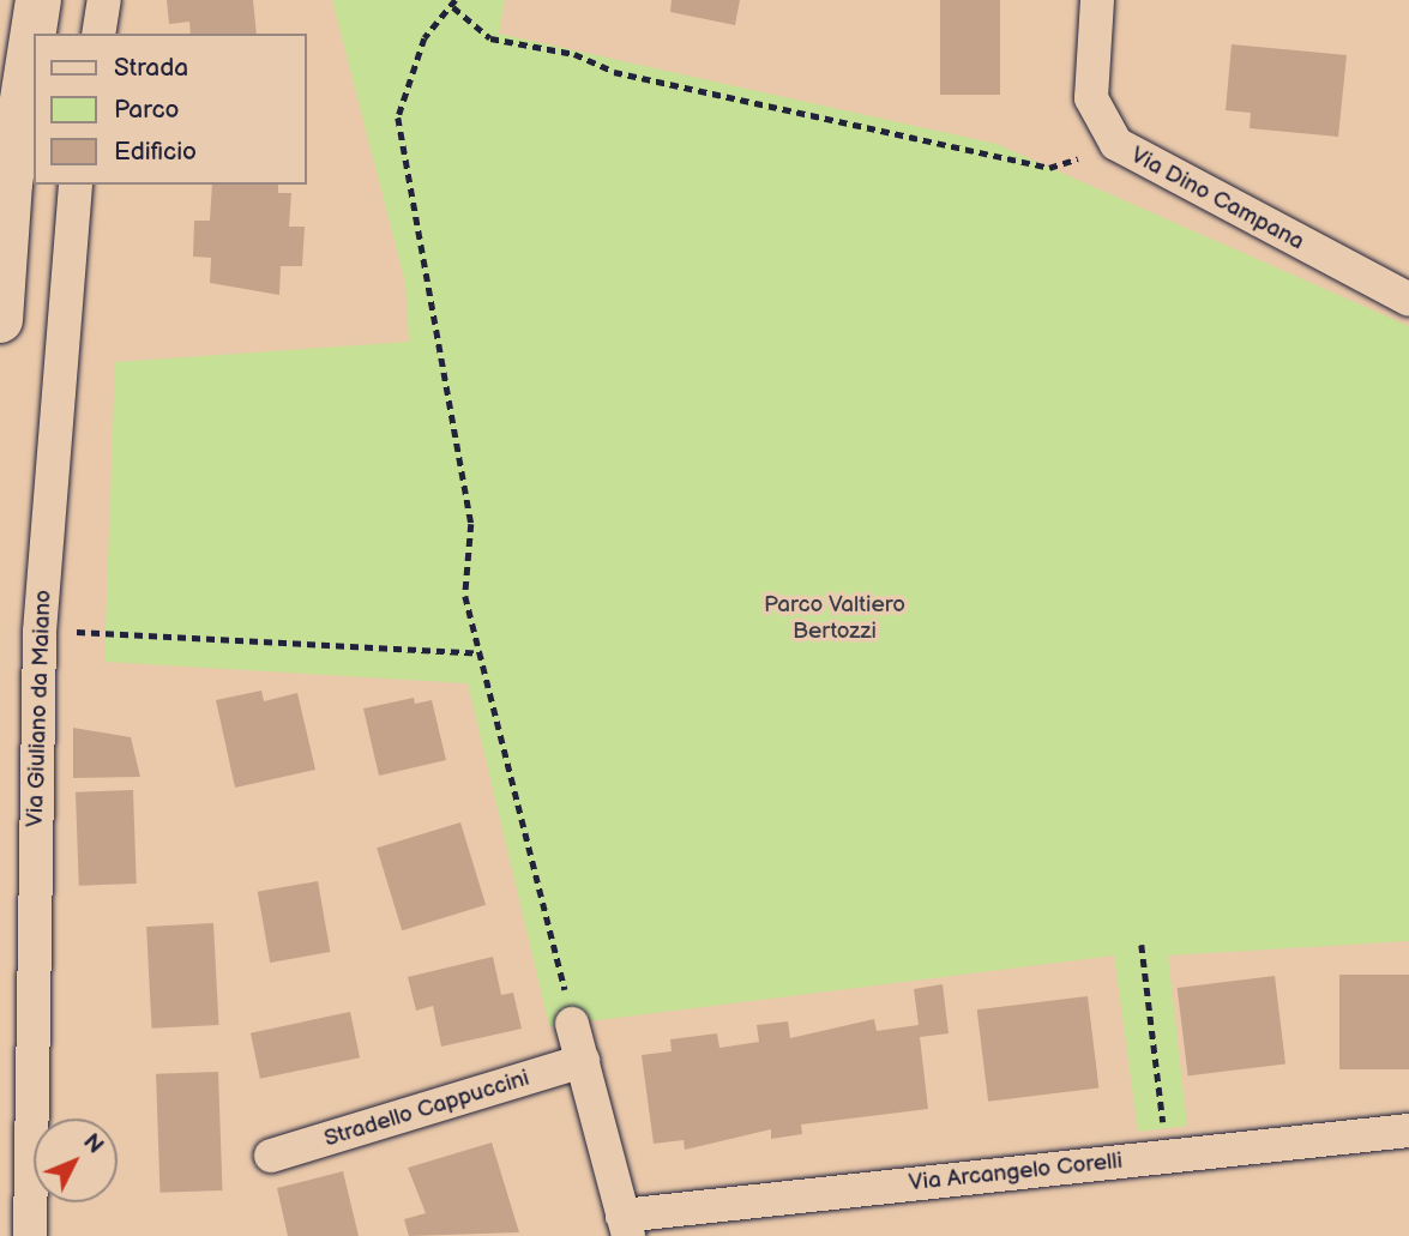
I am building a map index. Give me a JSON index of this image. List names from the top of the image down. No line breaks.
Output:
{"streets":{"street":["Via Dino Campana","Via Giuliano da Maiano","Stradello Cappuccini","Via Arcangelo Corelli"]},"parks":["Parco Valtiero Bertozzi"],"legend":["Strada","Parco","Edificio"],"north":"top right"}
